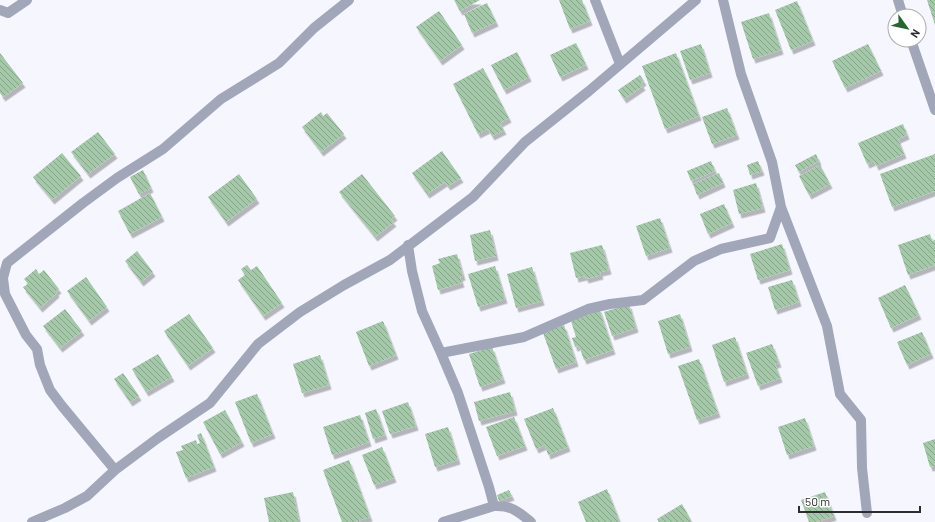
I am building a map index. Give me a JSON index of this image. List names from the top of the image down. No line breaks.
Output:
{"scale_bar":"50 m","north":"bottom right"}
